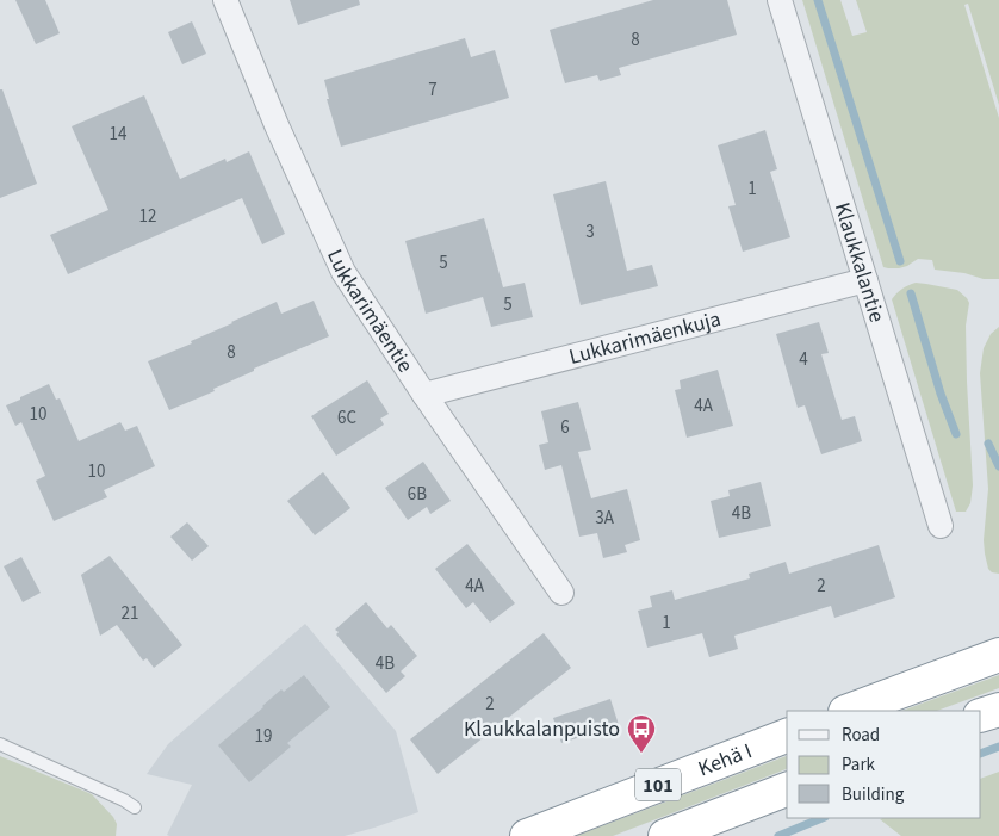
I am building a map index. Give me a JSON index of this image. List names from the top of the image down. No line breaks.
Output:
{"streets":{"highway":["Kehä I","101"],"street":["Klaukkalantie","Lukkarimäentie","Lukkarimäenkuja"]},"crossings":[["Klaukkalantie","Lukkarimäenkuja"],["Lukkarimäentie","Lukkarimäenkuja"]],"places":{"bus stop":["Klaukkalanpuisto"]},"house_numbers":["8","7","14","1","12","3","5","5","8","4","4A","10","6C","6","10","6B","4B","3A","4A","2","21","1","4B","2","19"],"legend":["Road","Park","Building"]}
